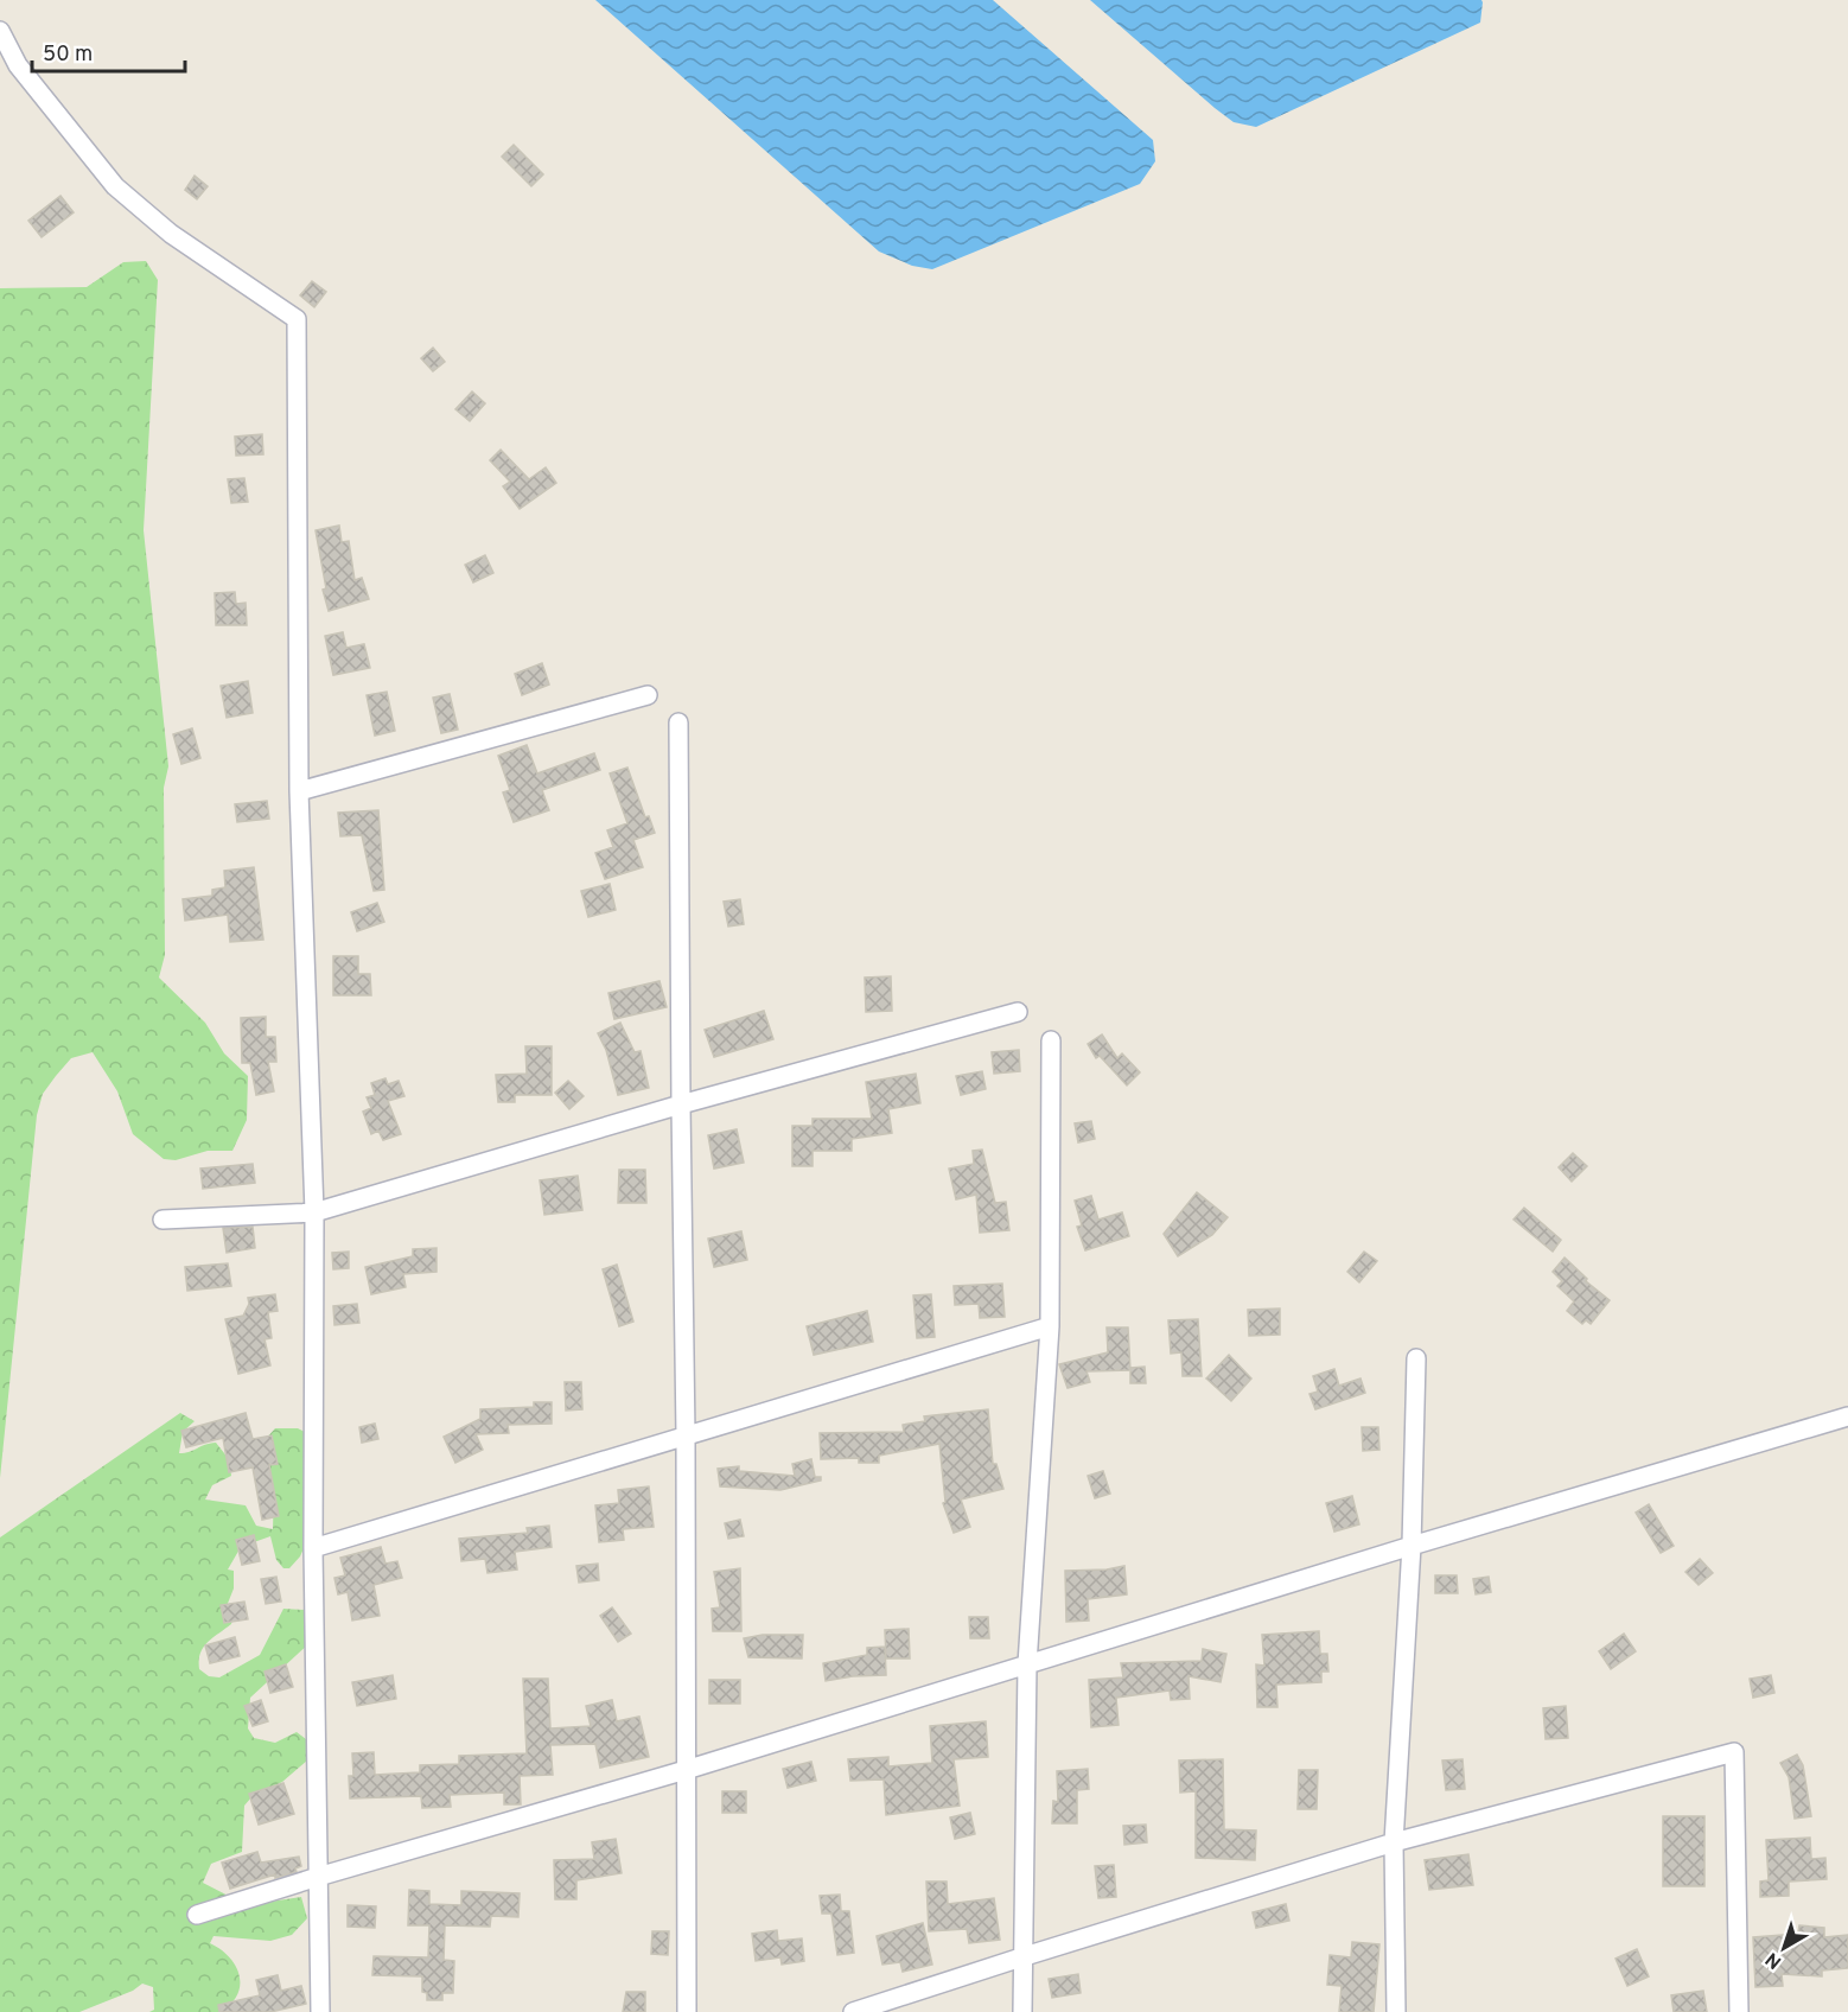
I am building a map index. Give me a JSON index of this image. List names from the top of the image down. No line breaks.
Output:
{"scale_bar":"50 m","north":"bottom left"}
